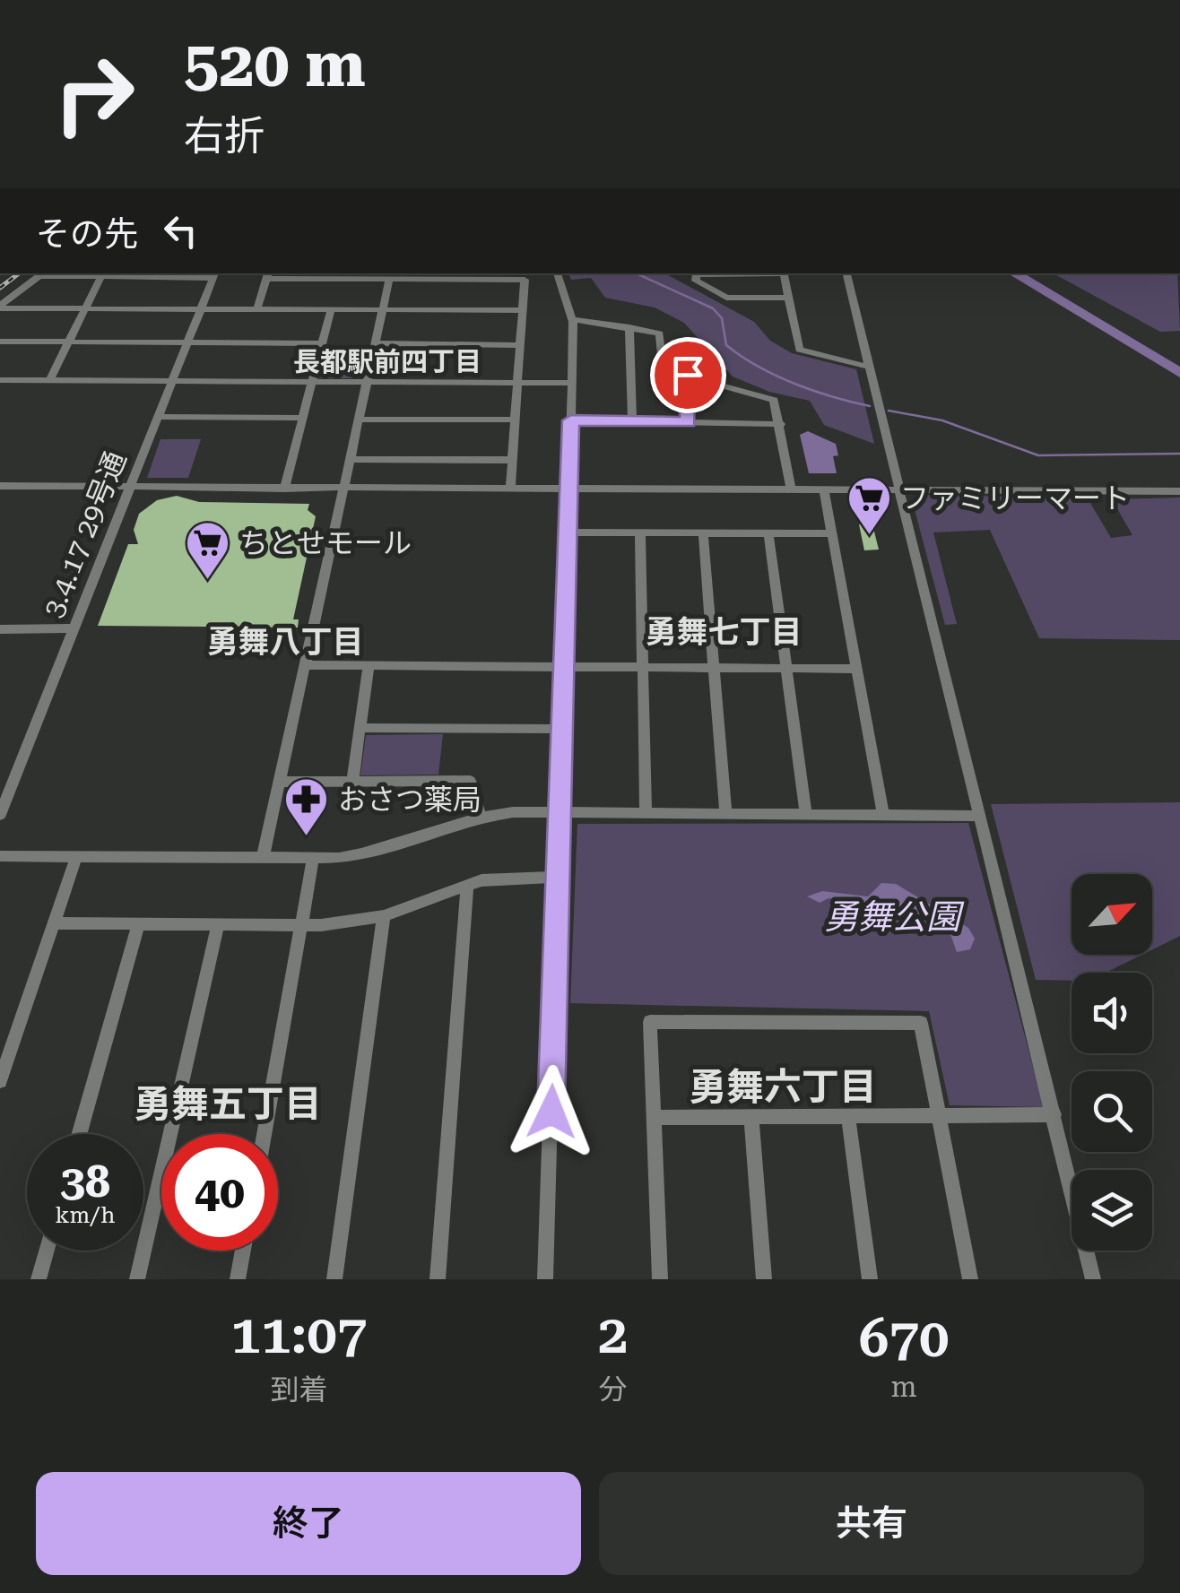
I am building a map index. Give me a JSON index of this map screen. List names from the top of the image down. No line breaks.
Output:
{"streets":{"street":["3.4.17 29号通"]},"districts":["長都駅前四丁目","勇舞七丁目","勇舞八丁目","勇舞六丁目","勇舞五丁目"],"parks":["勇舞公園"],"places":{"supermarket":["ファミリーマート","ちとせモール"],"pharmacy":["おさつ薬局"]},"north":"top right","page":{"turn":["520 m","右折"],"then":"その先","speed":"38 km/h","limit":"40","eta":["11:07","到着","2","分","670","m"],"buttons":["終了","共有"]}}
